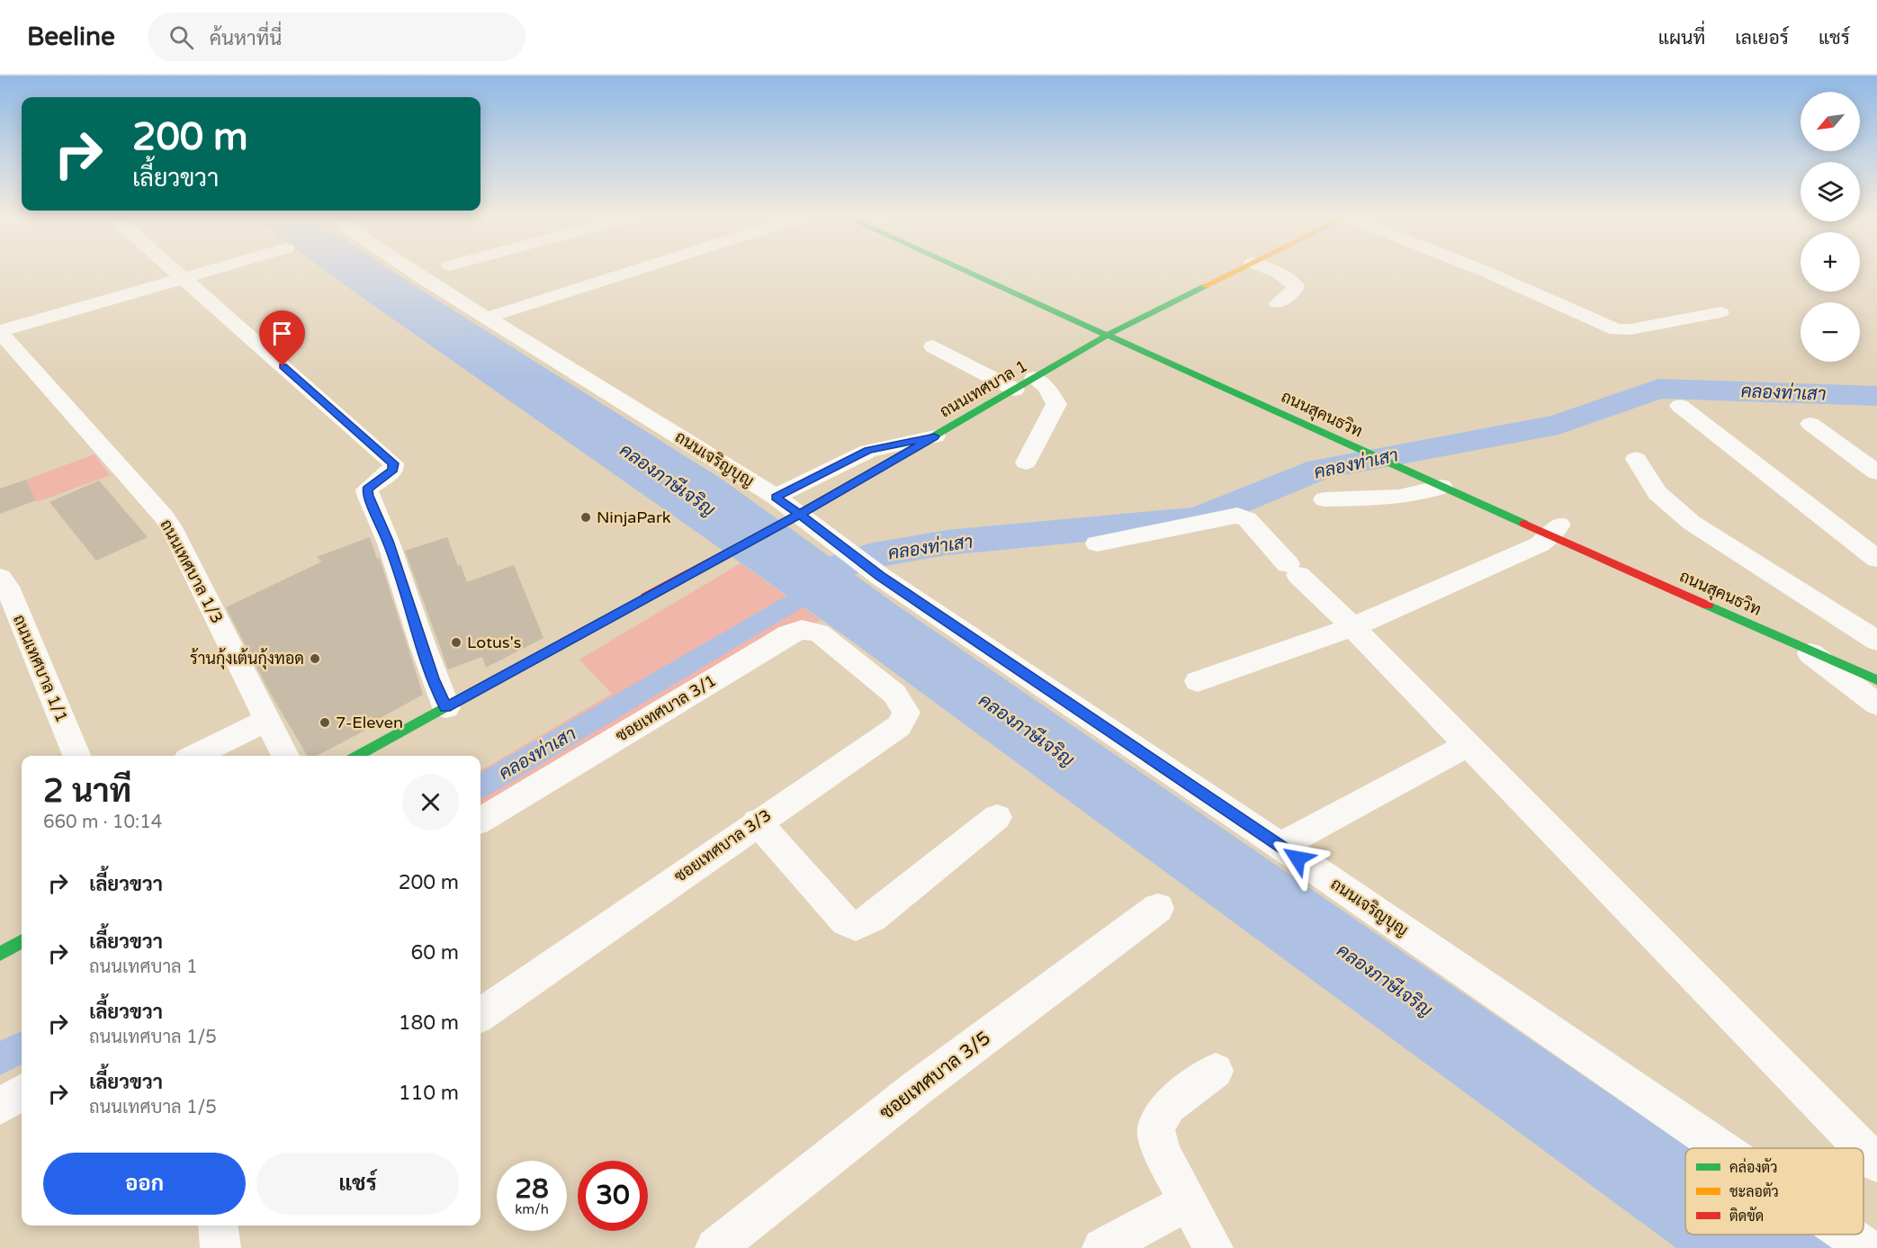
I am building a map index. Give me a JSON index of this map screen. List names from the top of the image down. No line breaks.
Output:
{"streets":{"main road":["ถนนเทศบาล 1","ถนนสุคนธวิท"],"street":["ถนนเจริญบุญ","ถนนเทศบาล 1/3","ถนนเทศบาล 1/1","ซอยเทศบาล 3/1","ซอยเทศบาล 3/3","ซอยเทศบาล 3/5"]},"crossings":[["ถนนเทศบาล 1","ถนนสุคนธวิท"],["ซอยเทศบาล 3/1","ซอยเทศบาล 3/3"]],"water":["คลองท่าเสา","คลองภาษีเจริญ"],"places":["NinjaPark","Lotus's","ร้านกุ้งเต้นกุ้งทอด","7-Eleven"],"legend":["คล่องตัว","ชะลอตัว","ติดขัด"],"north":"bottom left","page":{"header":"Beeline","search":"ค้นหาที่นี่","nav":["แผนที่","เลเยอร์","แชร์"],"map_buttons":["+","−"],"turn":["200 m","เลี้ยวขวา"],"heading":["2 นาที","660 m · 10:14"],"list":[{"name":"เลี้ยวขวา","value":"200 m"},{"name":"เลี้ยวขวา","note":"ถนนเทศบาล 1","value":"60 m"},{"name":"เลี้ยวขวา","note":"ถนนเทศบาล 1/5","value":"180 m"},{"name":"เลี้ยวขวา","note":"ถนนเทศบาล 1/5","value":"110 m"}],"buttons":["ออก","แชร์"],"speed":"28 km/h","limit":"30"}}
